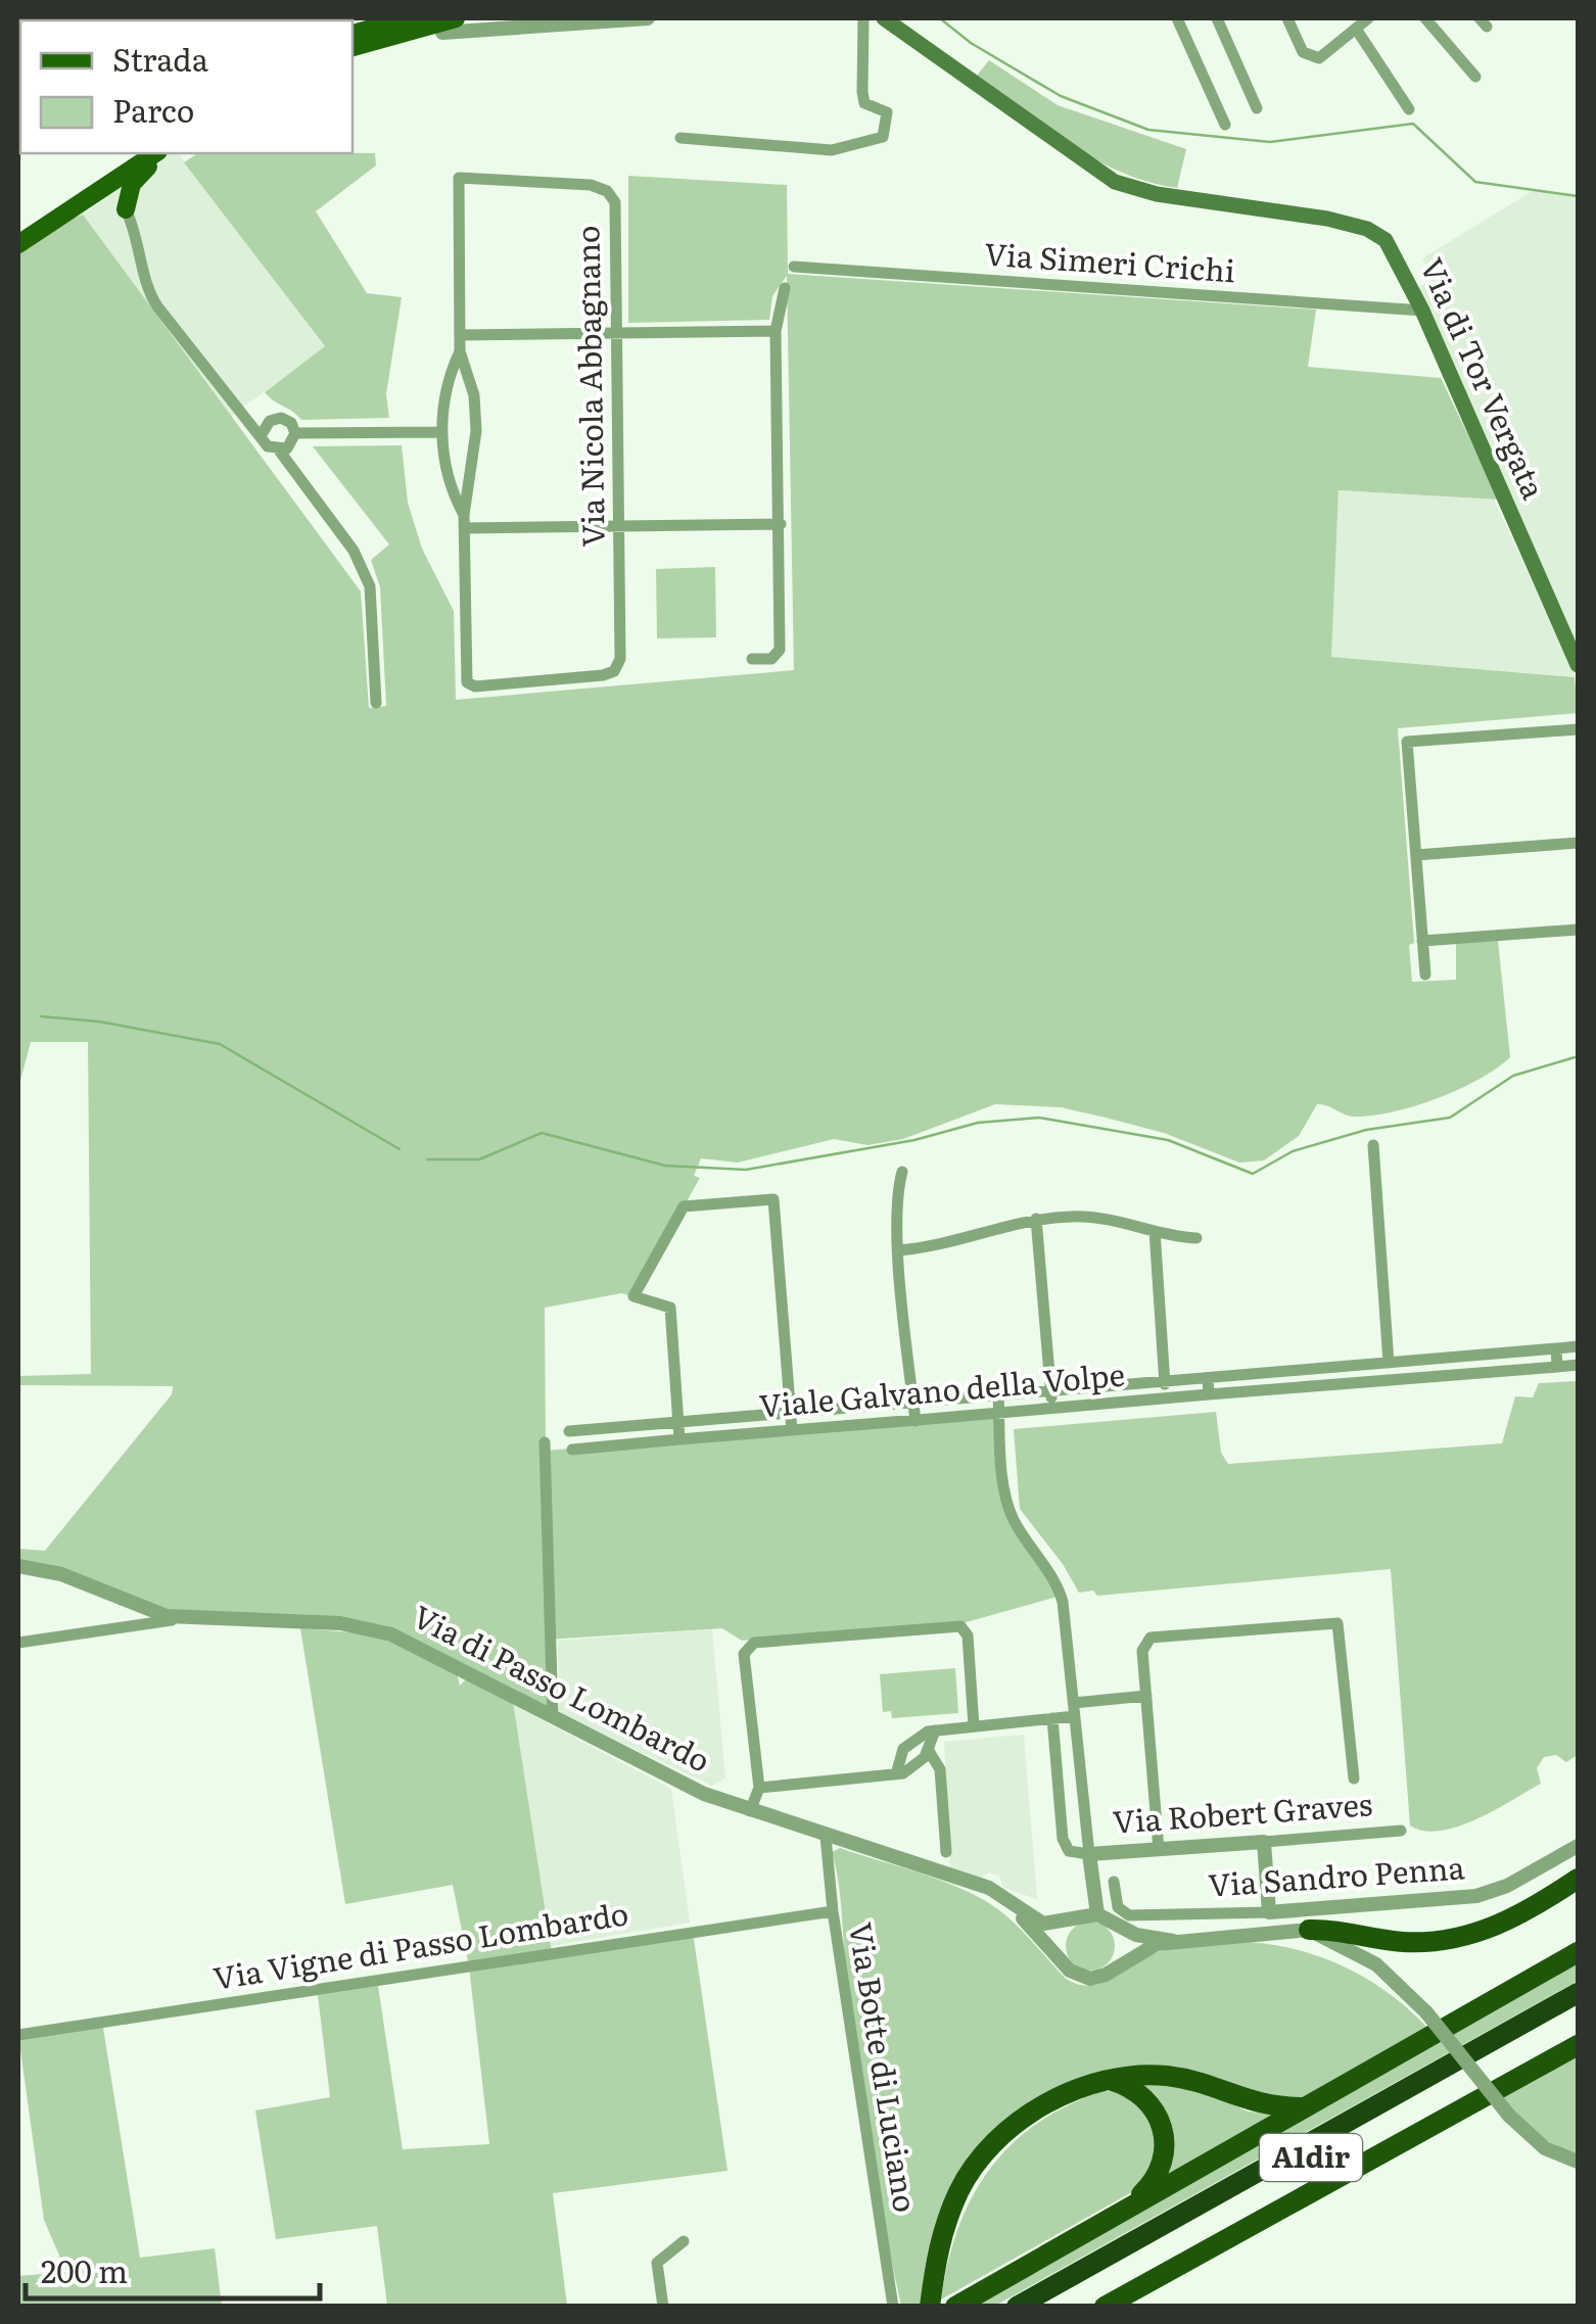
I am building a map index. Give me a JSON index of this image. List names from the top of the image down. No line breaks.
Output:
{"streets":{"highway":["A1dir"],"main road":["Via di Tor Vergata"],"street":["Via Simeri Crichi","Via Nicola Abbagnano","Viale Galvano della Volpe","Via di Passo Lombardo","Via Robert Graves","Via Sandro Penna","Via Vigne di Passo Lombardo","Via Botte di Luciano"]},"crossings":[["Via Simeri Crichi","Via di Tor Vergata"],["Via di Passo Lombardo","Via Botte di Luciano"],["Via Vigne di Passo Lombardo","Via Botte di Luciano"]],"legend":["Strada","Parco"],"scale_bar":"200 m"}
